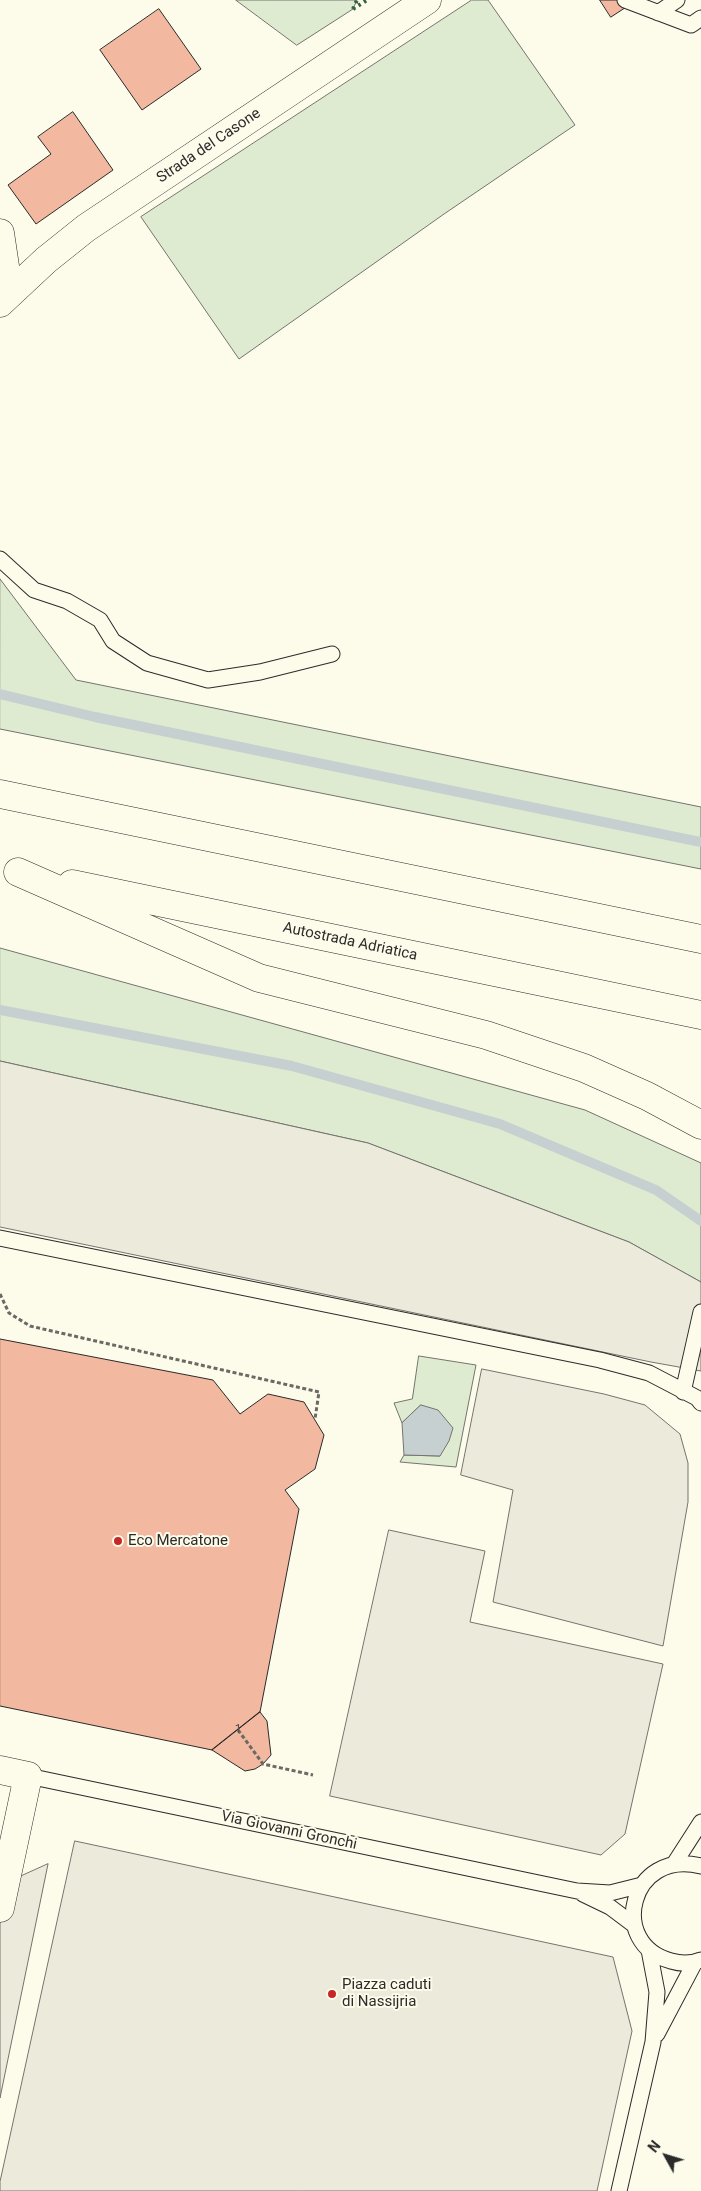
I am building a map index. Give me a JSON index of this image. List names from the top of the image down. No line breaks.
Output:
{"streets":{"main road":["Strada del Casone","Autostrada Adriatica","Via Giovanni Gronchi"]},"places":["Eco Mercatone","Piazza caduti di Nassijria"],"house_numbers":["1"],"north":"top left"}
